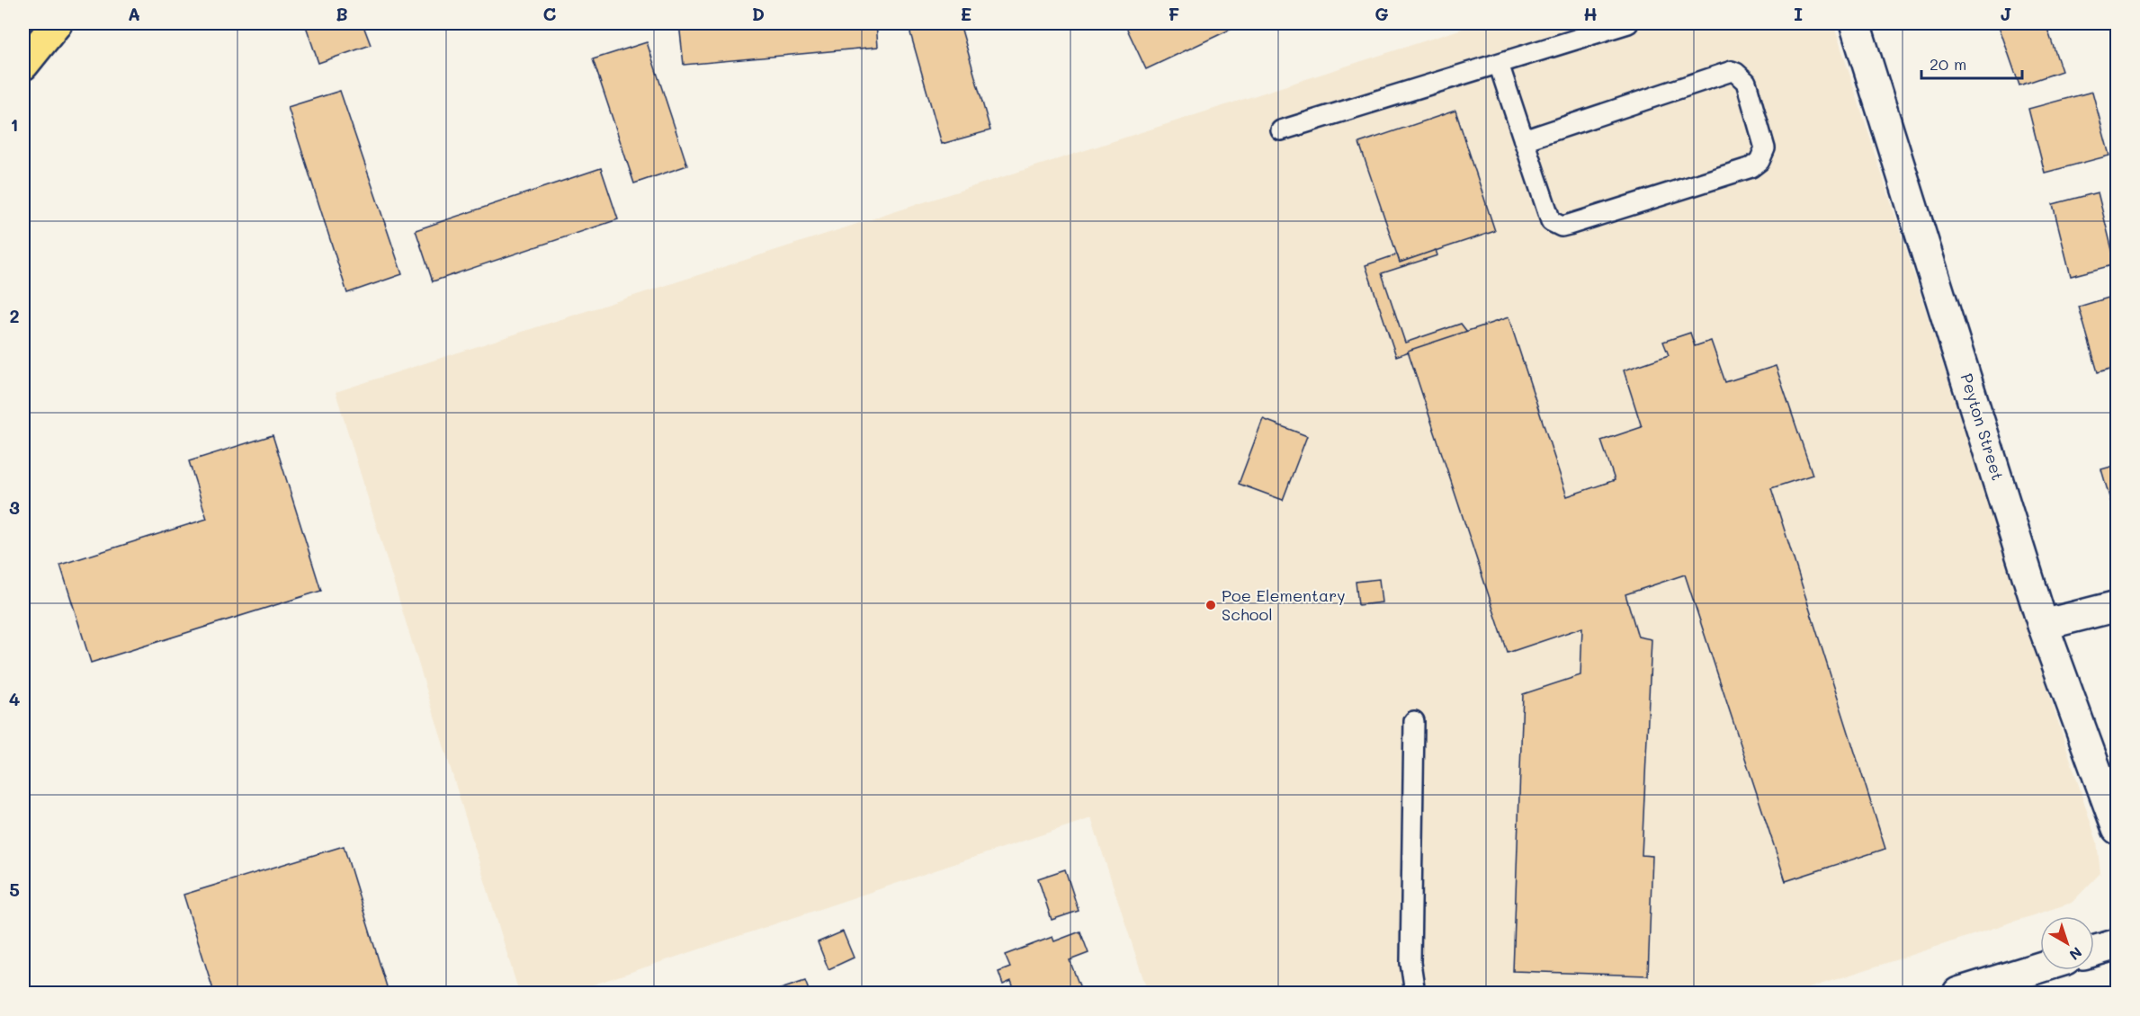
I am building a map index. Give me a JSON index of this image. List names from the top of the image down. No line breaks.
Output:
{"streets":{"street":["Peyton Street"]},"places":["Poe Elementary School"],"scale_bar":"20 m","north":"bottom right","grid":{"columns":["A","B","C","D","E","F","G","H","I","J"],"rows":["1","2","3","4","5"]}}
